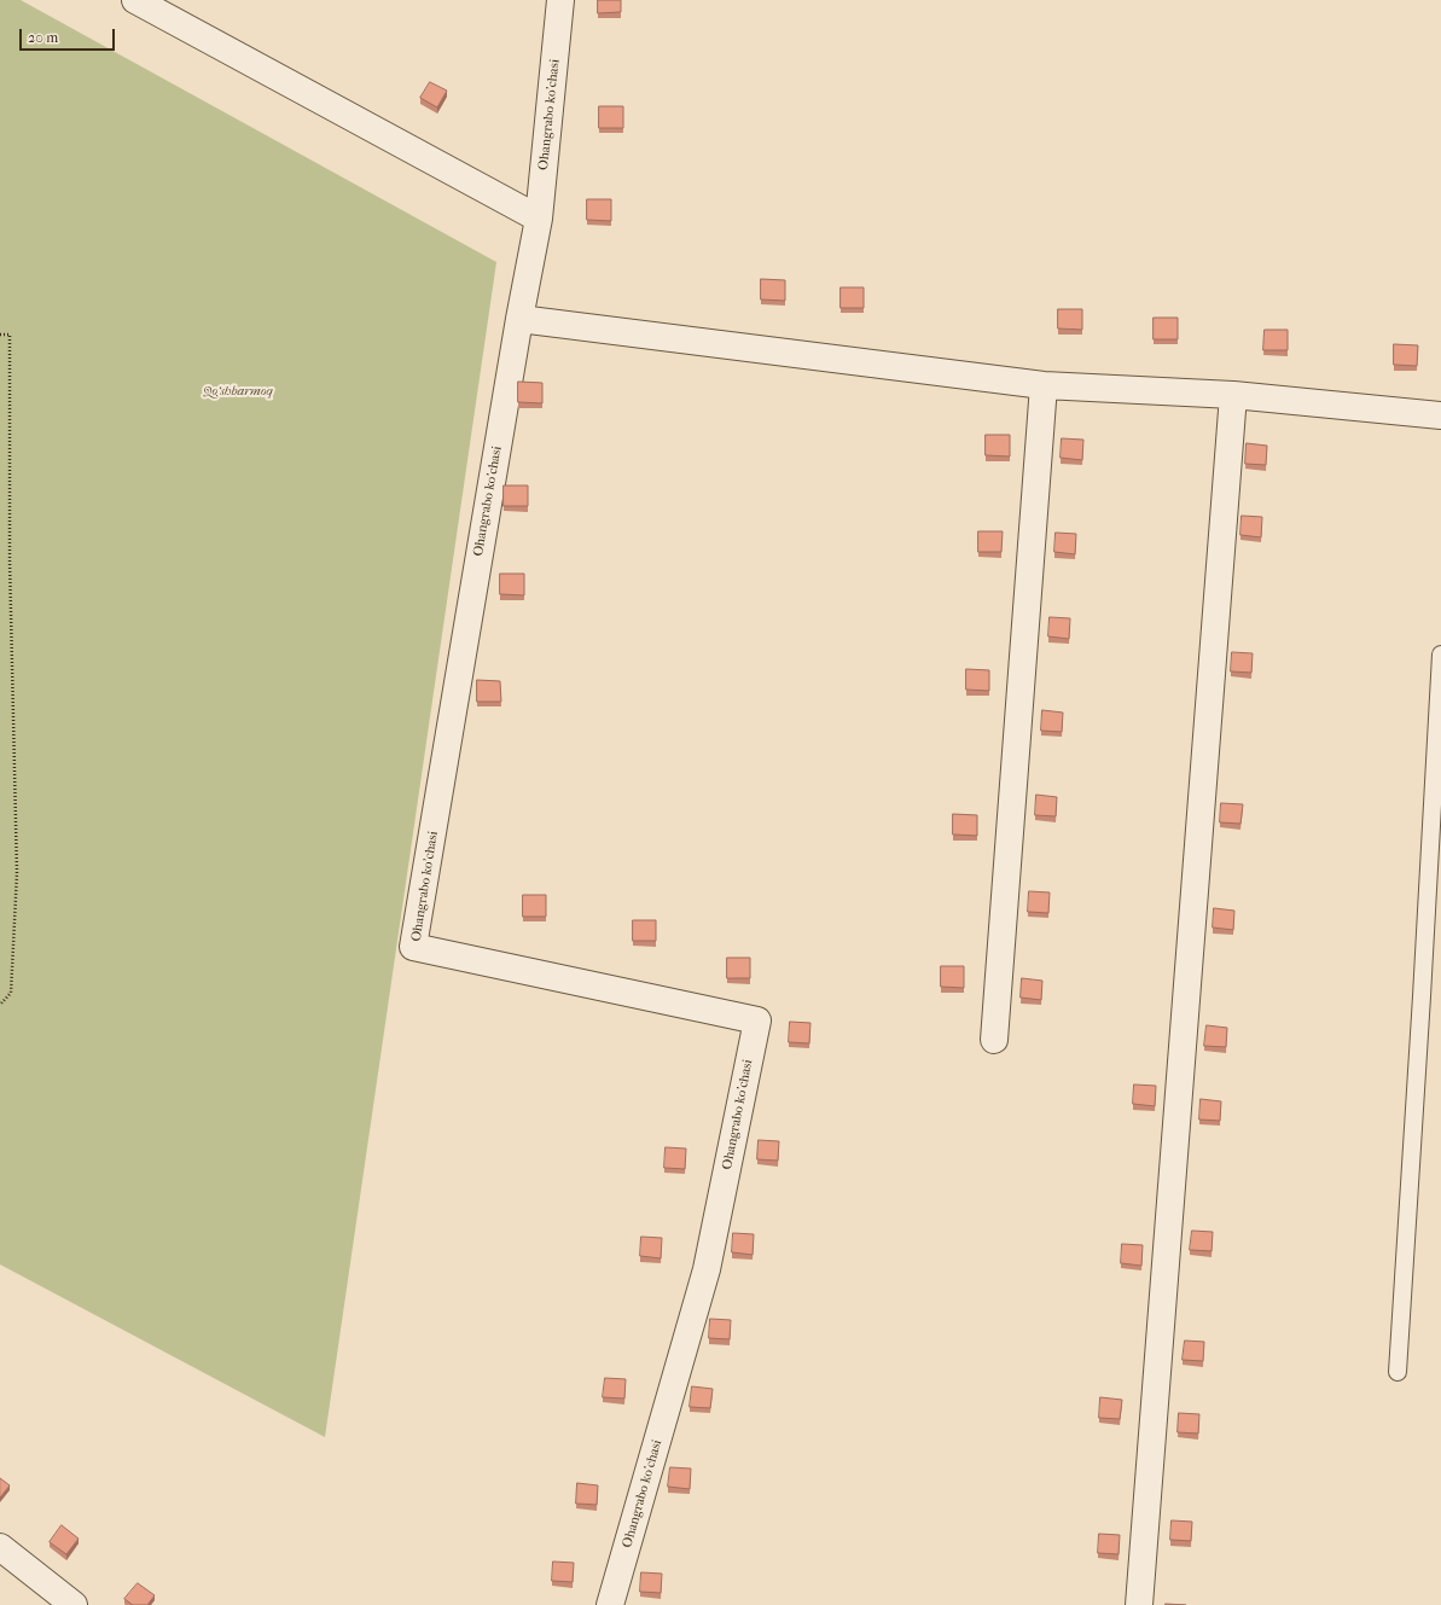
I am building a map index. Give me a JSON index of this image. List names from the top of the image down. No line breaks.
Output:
{"streets":{"street":["Ohangrabo ko'chasi"]},"parks":["Qo‘shbarmoq"],"scale_bar":"20 m"}
